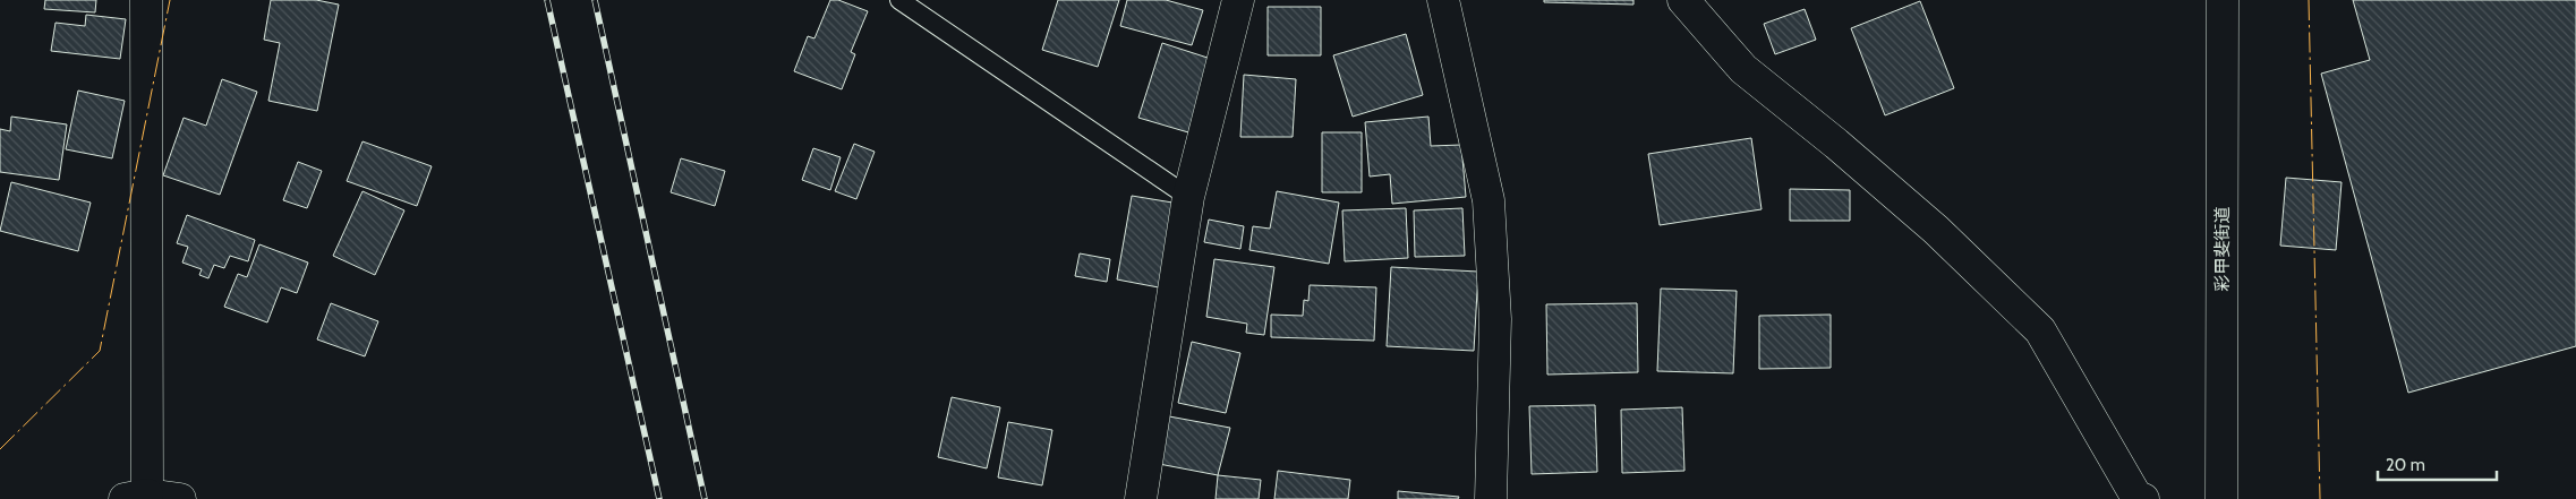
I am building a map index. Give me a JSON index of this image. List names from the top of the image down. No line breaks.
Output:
{"streets":{"main road":["彩甲斐街道"]},"scale_bar":"20 m"}
